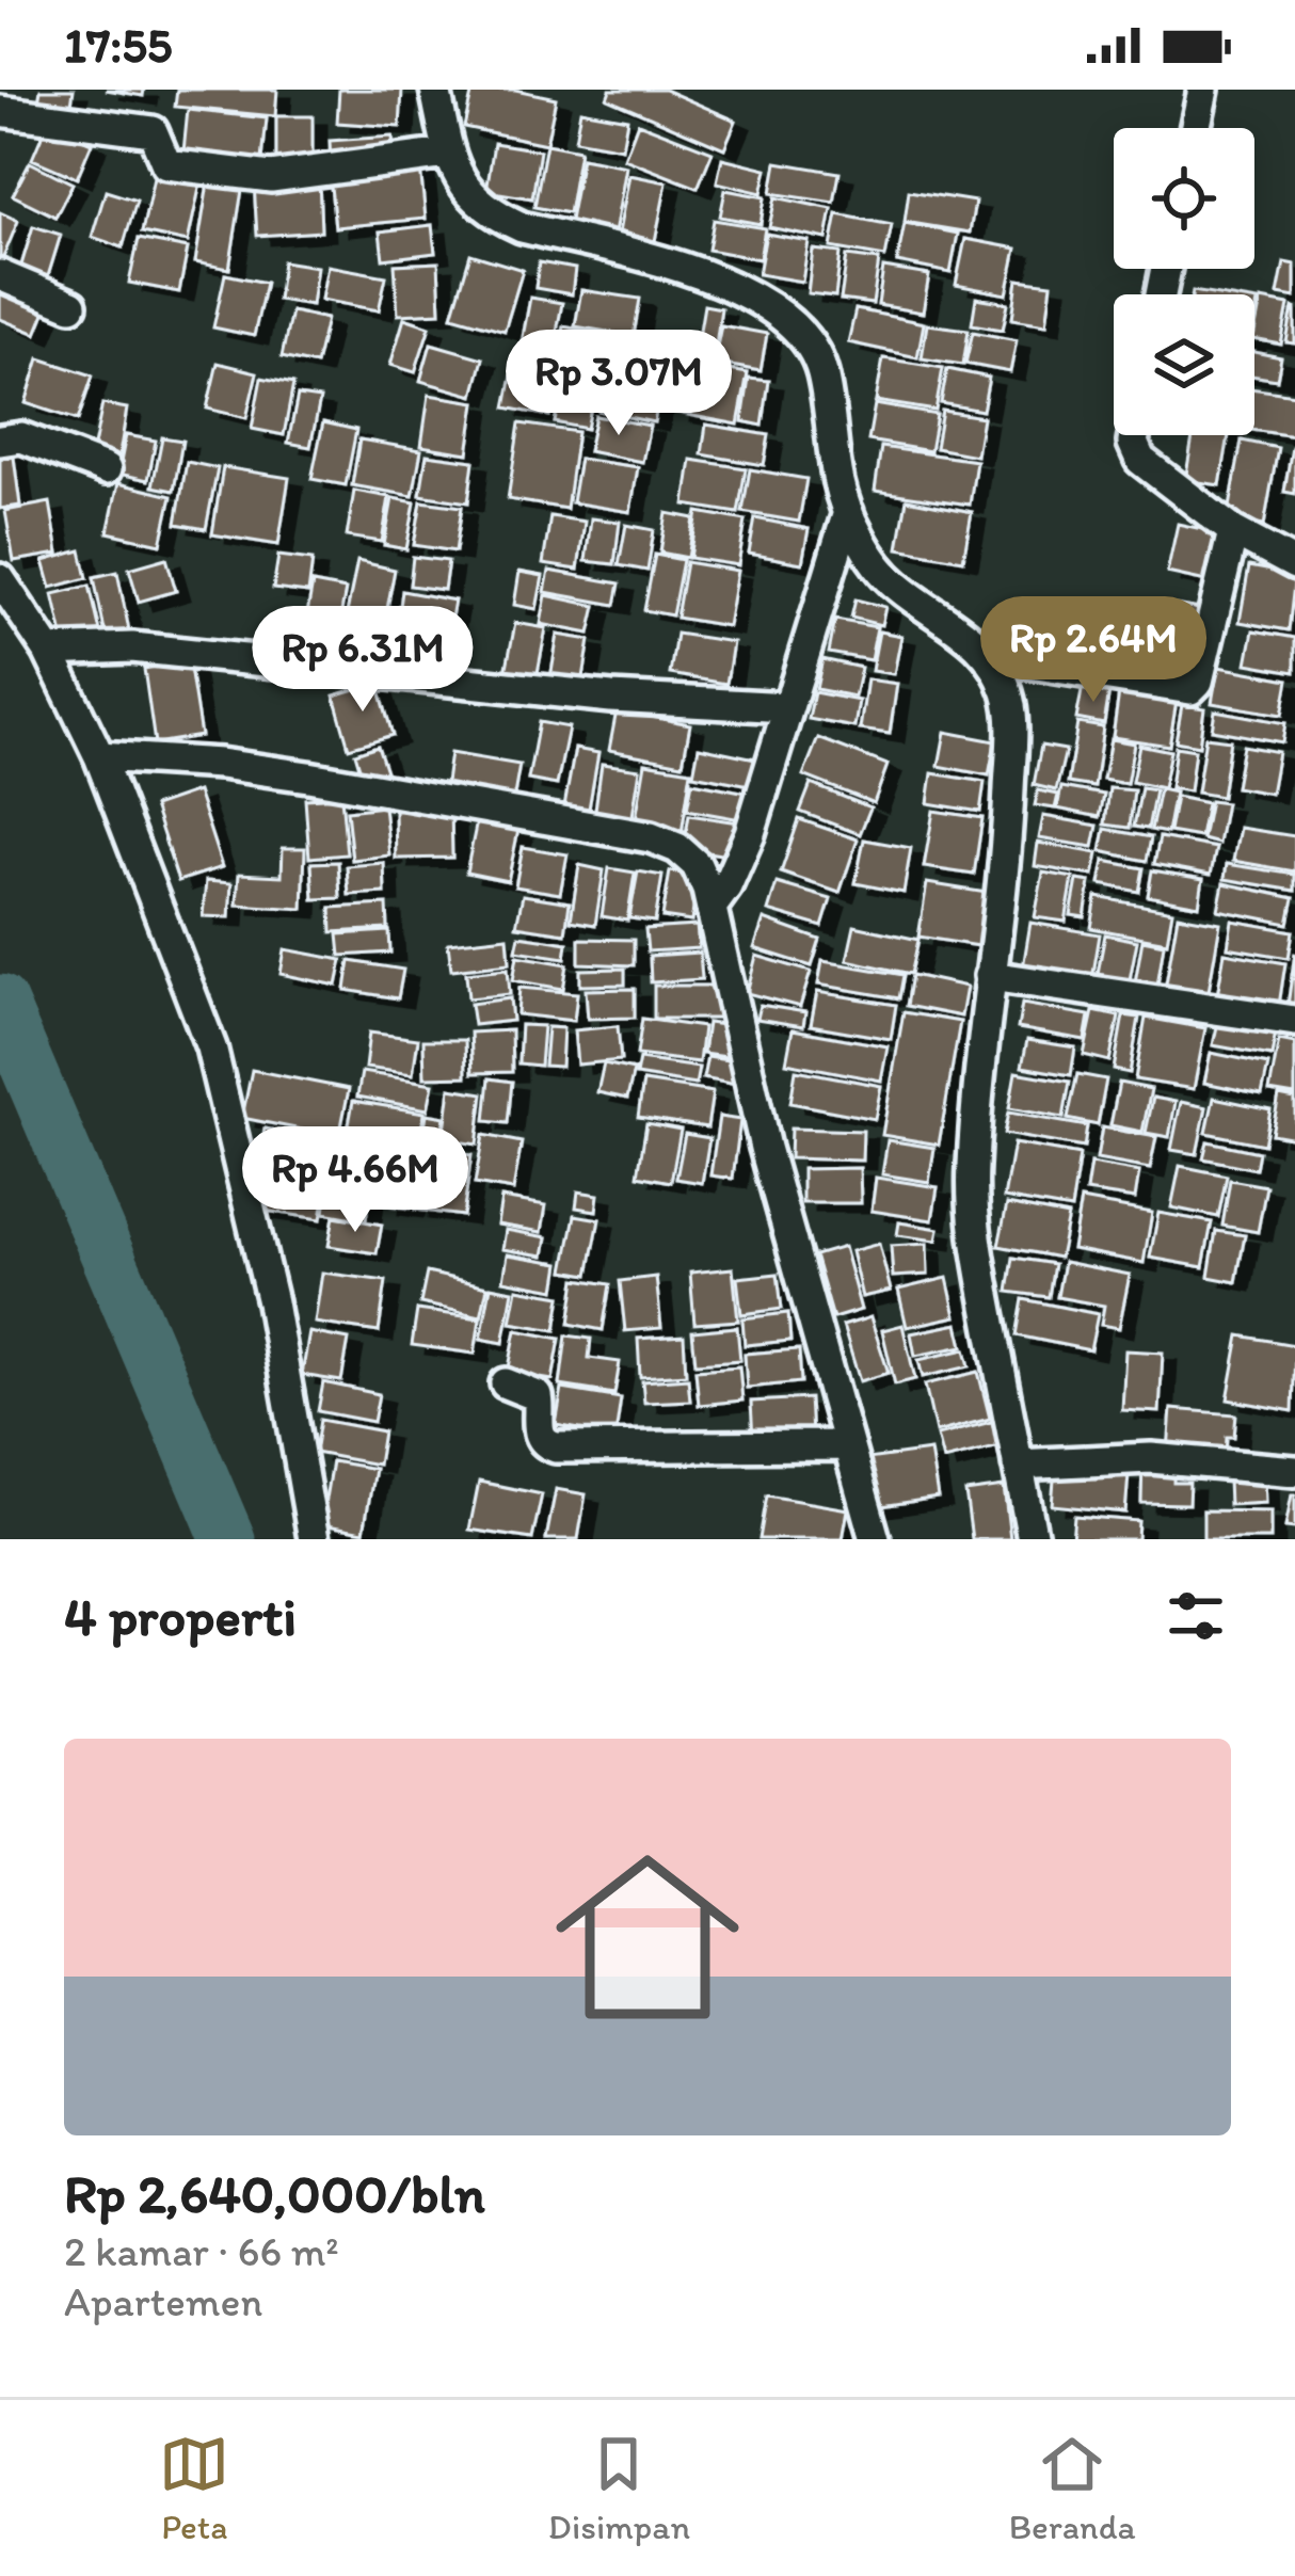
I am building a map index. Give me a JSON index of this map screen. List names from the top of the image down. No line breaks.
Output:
{"page":{"status":"17:55","price":["Rp 3.07M","Rp 2.64M","Rp 6.31M","Rp 4.66M"],"heading":"4 properti","list":[{"name":"Rp 2,640,000/bln","note":"2 kamar · 66 m² · Apartemen"}],"tabs":["Peta","Disimpan","Beranda"]}}
